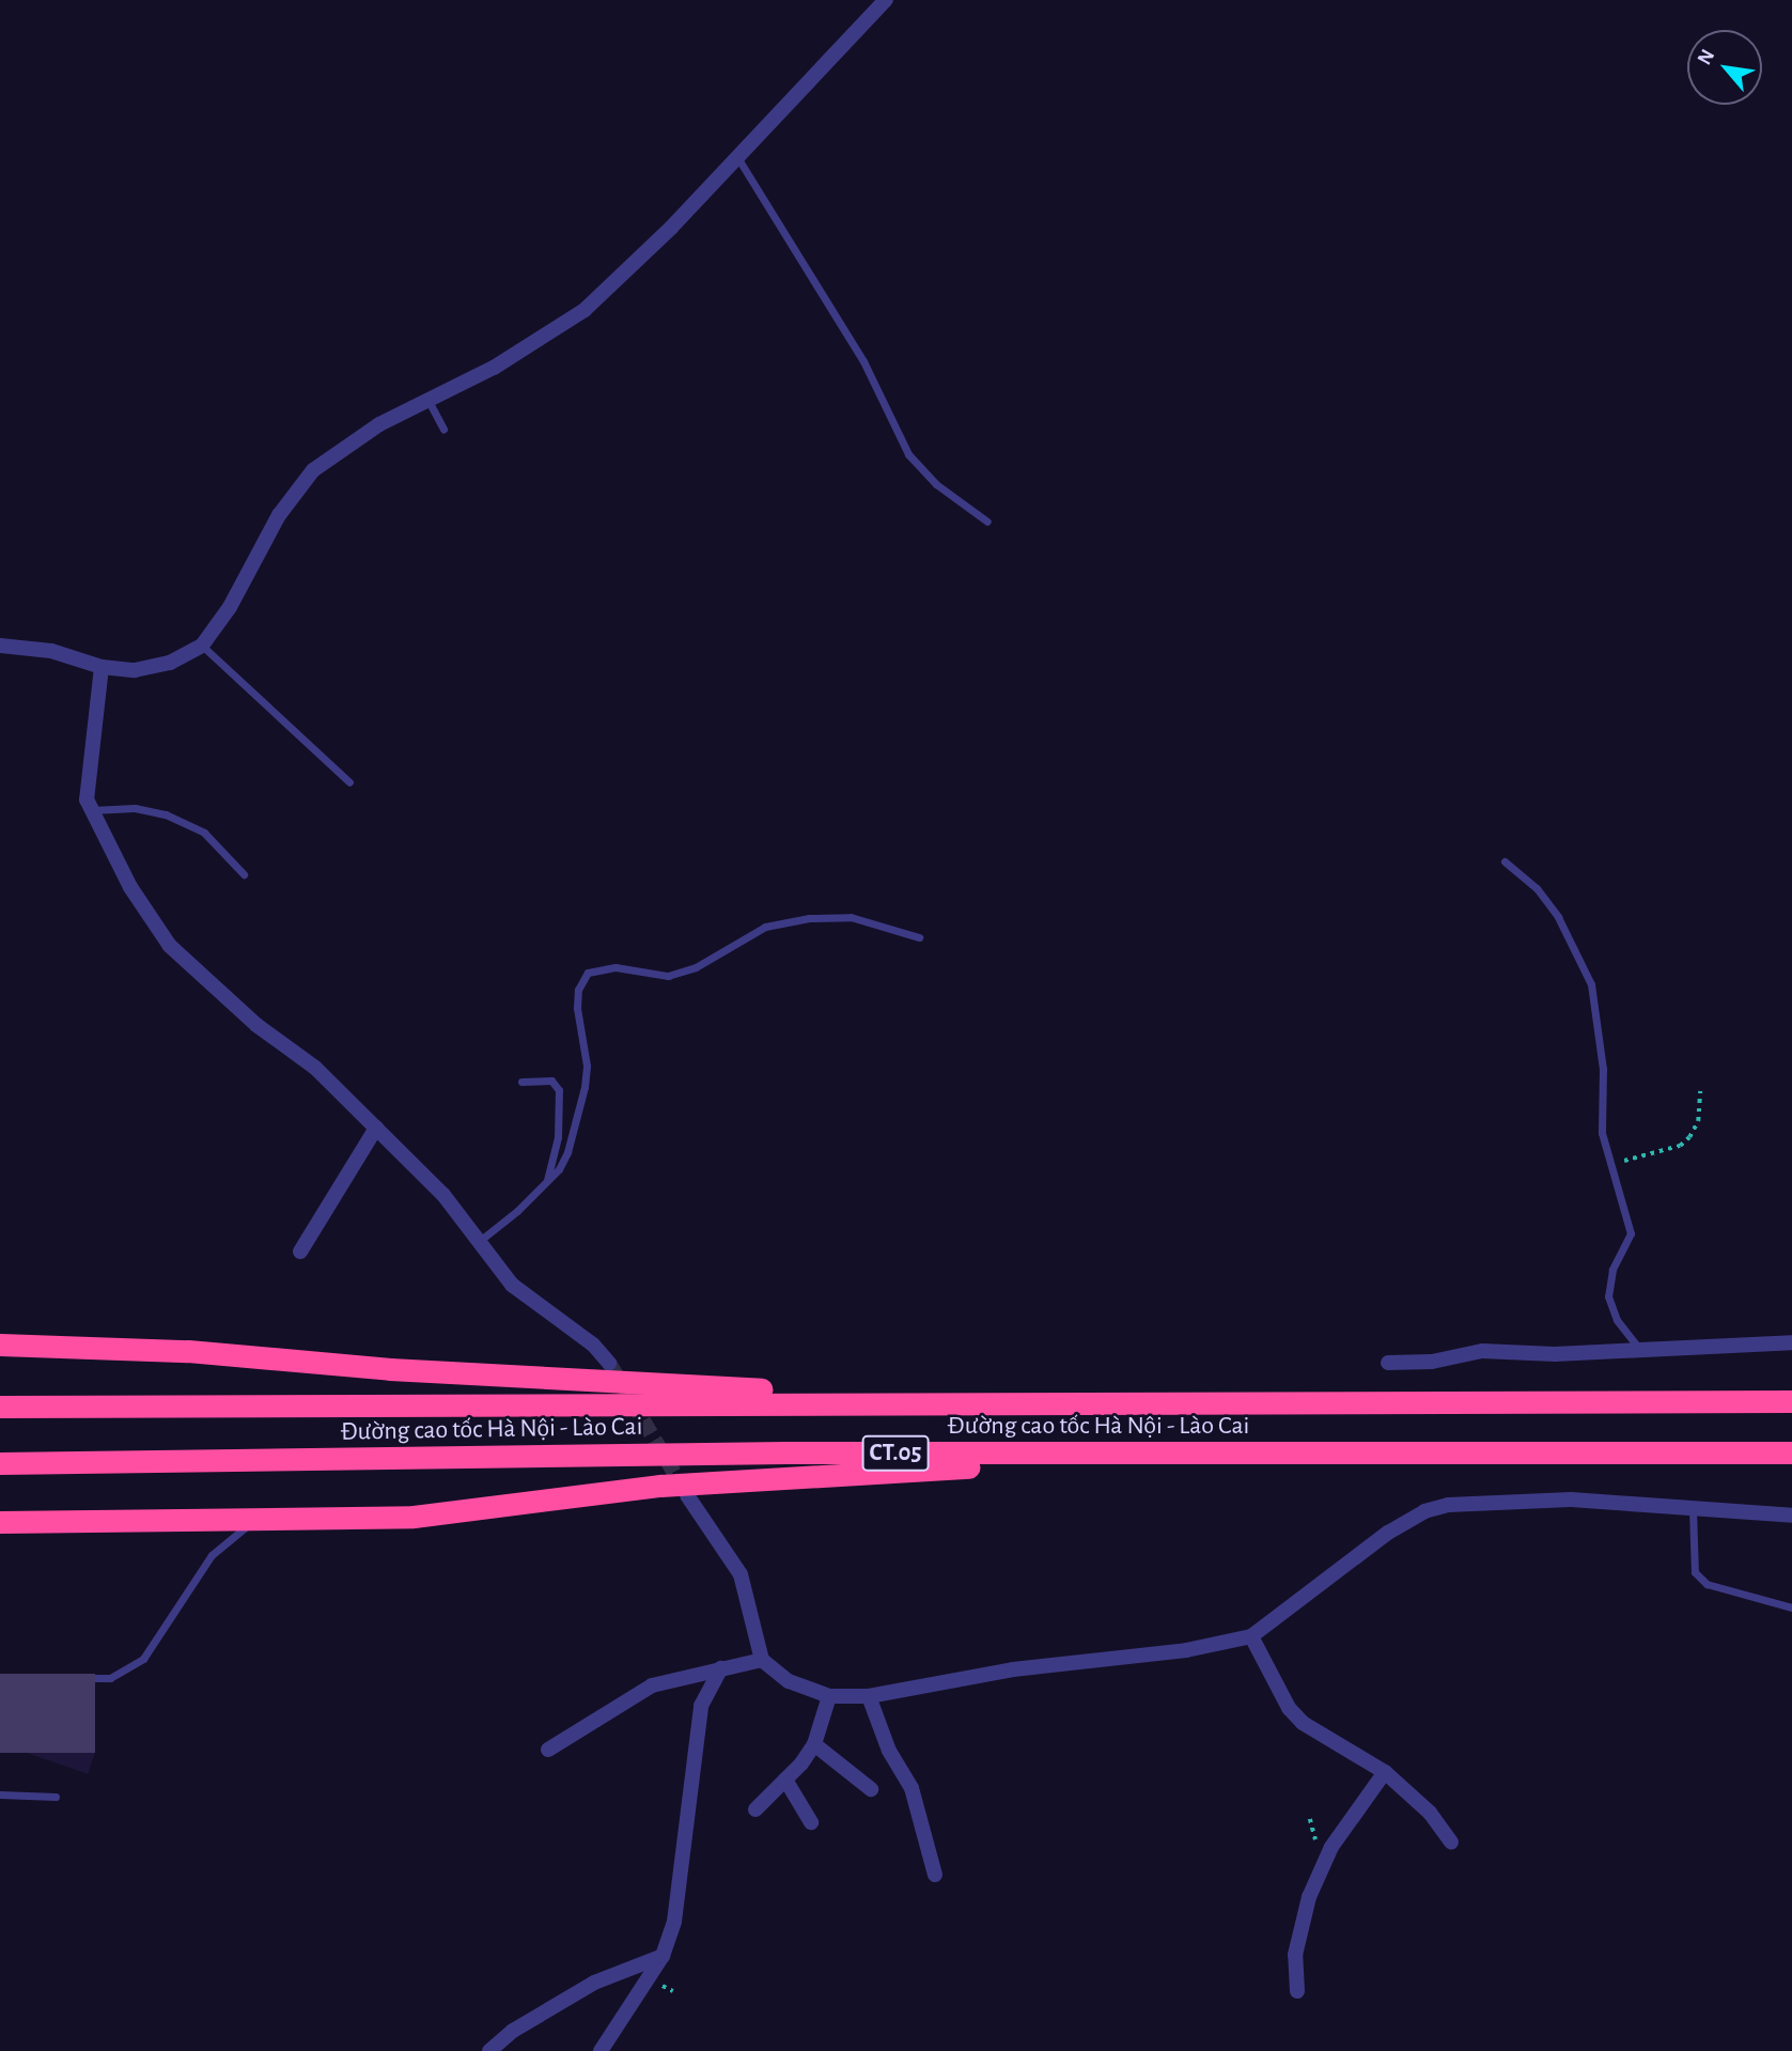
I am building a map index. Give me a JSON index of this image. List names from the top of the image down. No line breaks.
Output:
{"streets":{"highway":["Đường cao tốc Hà Nội - Lào Cai","CT.05"]},"north":"top left"}
